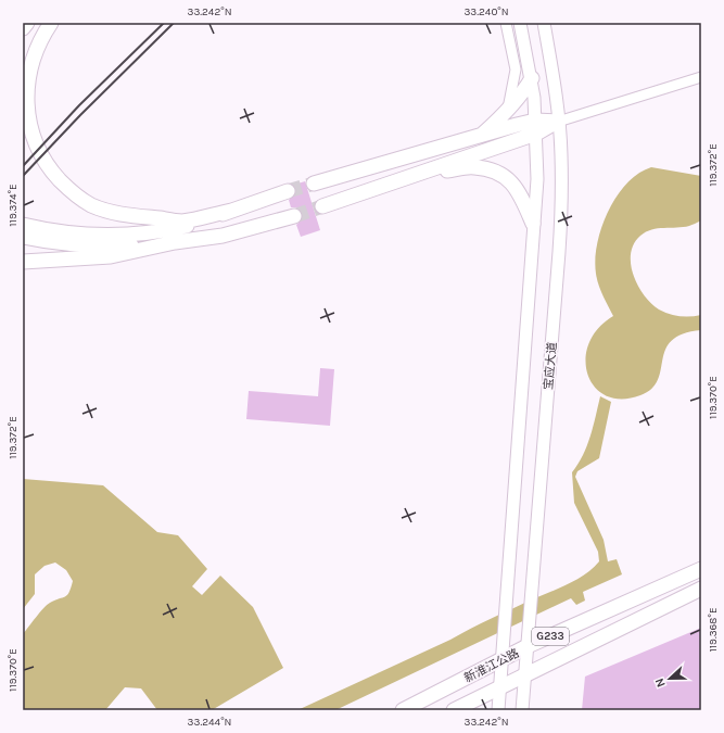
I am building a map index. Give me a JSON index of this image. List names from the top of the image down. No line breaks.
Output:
{"streets":{"highway":["G233","新淮江公路"],"main road":["宝应大道"]},"crossings":[["宝应大道","新淮江公路"]],"north":"left","coordinates":["33.242°N","33.240°N","119.372°E","119.374°E","119.370°E","119.368°E","33.244°N"]}
